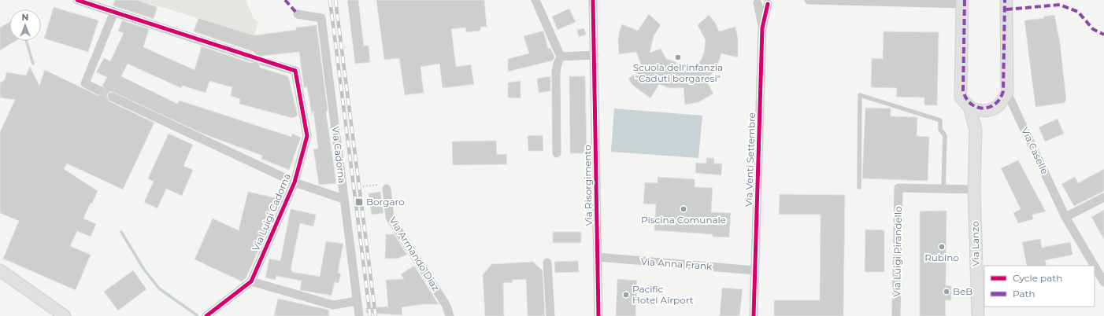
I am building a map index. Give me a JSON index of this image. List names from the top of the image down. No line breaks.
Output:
{"streets":{"street":["Via Caselle","Via Cadorna","Via Venti Settembre","Via Risorgimento","Via Luigi Cadorna","Via Lanzo","Via Luigi Pirandello","Via Armando Diaz","Via Anna Frank"]},"crossings":[["Via Cadorna","Via Luigi Cadorna"],["Via Venti Settembre","Via Anna Frank"],["Via Risorgimento","Via Anna Frank"]],"places":{"other":["Scuola dell'infanzia \"Caduti borgaresi\"","Piscina Comunale","Rubino","BeB","Pacific Hotel Airport"],"transit":["Borgaro"]},"legend":["Cycle path","Path"],"north":"top"}
